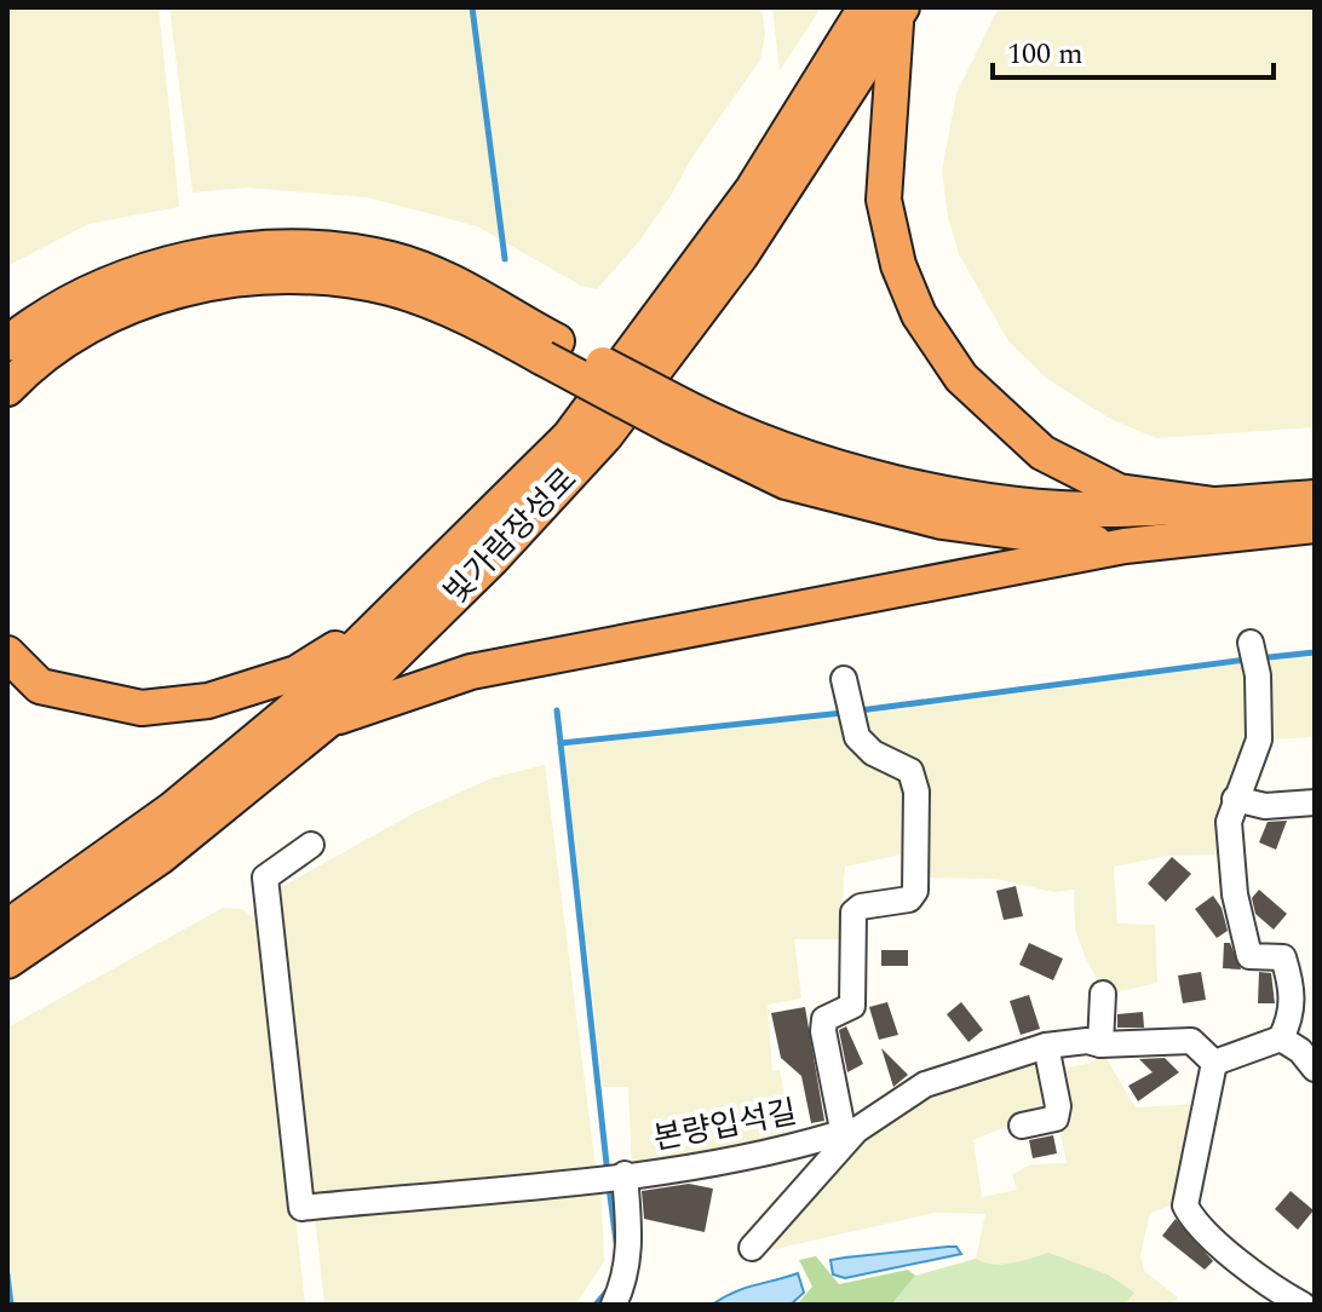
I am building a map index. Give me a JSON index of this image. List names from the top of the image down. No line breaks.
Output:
{"streets":{"highway":["빛가람장성로"],"lane":["본량입석길"]},"scale_bar":"100 m"}
